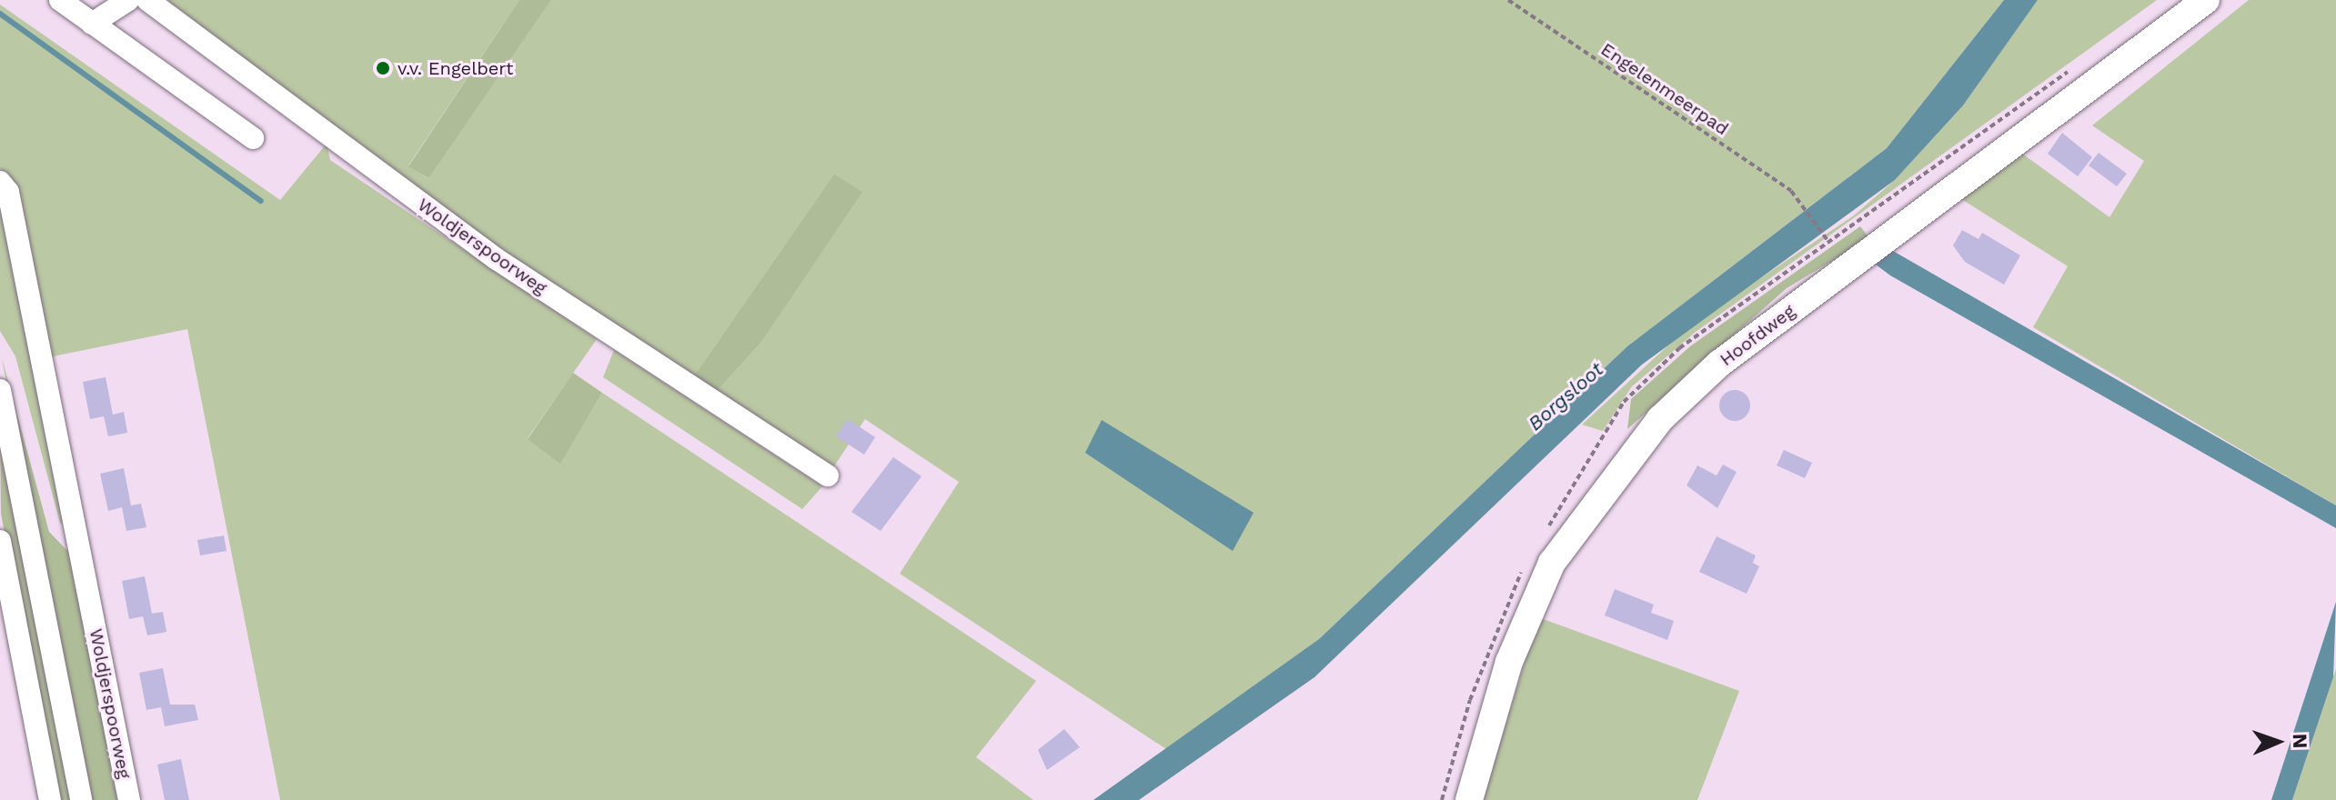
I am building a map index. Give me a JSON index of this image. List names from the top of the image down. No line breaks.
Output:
{"streets":{"main road":["Hoofdweg"],"street":["Woldjerspoorweg"],"path":["Engelenmeerpad"]},"water":["Borgsloot"],"places":["v.v. Engelbert"],"north":"right"}
